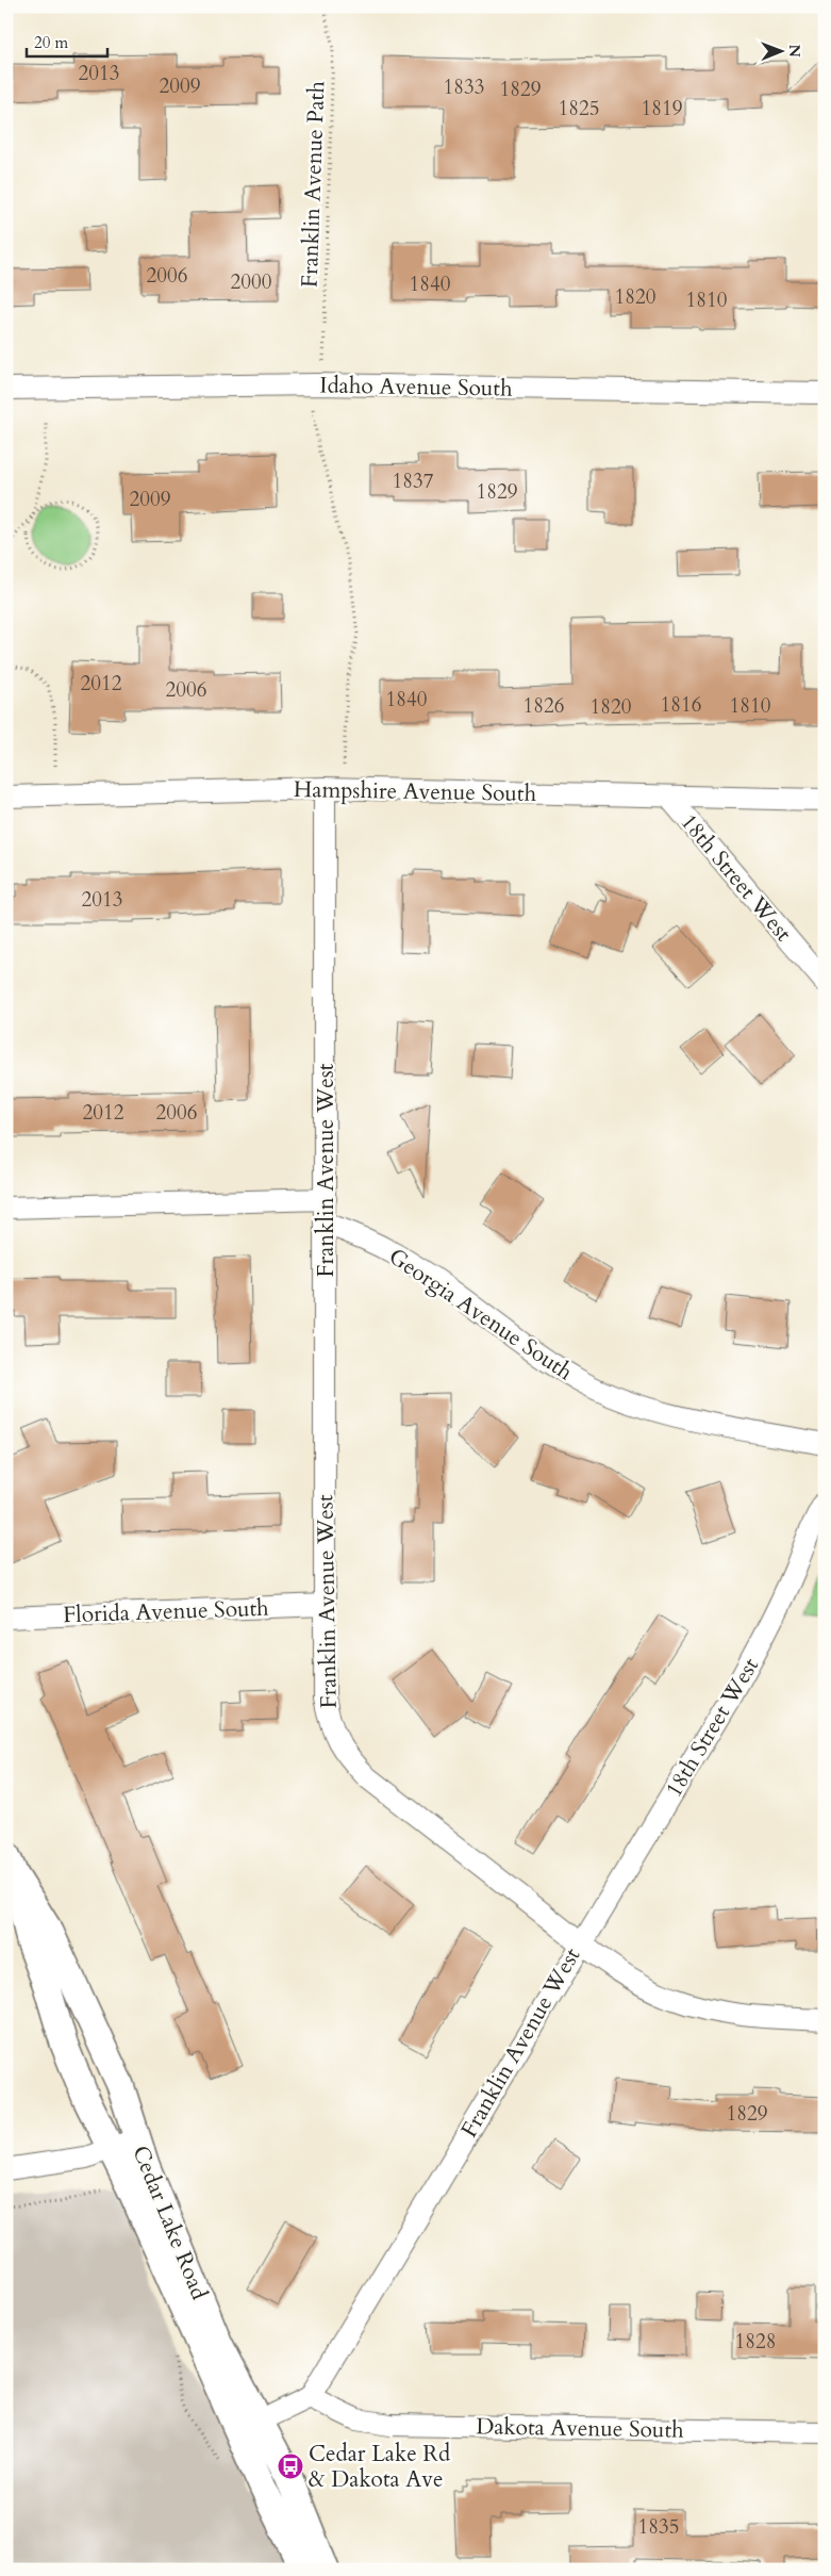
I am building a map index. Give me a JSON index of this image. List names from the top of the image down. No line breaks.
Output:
{"streets":{"street":["Idaho Avenue South","Hampshire Avenue South","18th Street West","Franklin Avenue West","Georgia Avenue South","Florida Avenue South","Cedar Lake Road","Dakota Avenue South"],"path":["Franklin Avenue Path"]},"crossings":[["Hampshire Avenue South","18th Street West"],["Hampshire Avenue South","Franklin Avenue West"],["18th Street West","Franklin Avenue West"],["Franklin Avenue West","Georgia Avenue South"],["Franklin Avenue West","Florida Avenue South"],["Franklin Avenue West","Dakota Avenue South"]],"places":{"bus stop":["Cedar Lake Rd & Dakota Ave"]},"house_numbers":["2013","2009","1833","1829","1825","1819","2006","2000","1840","1820","1810","1837","1829","2009","2012","2006","1840","1816","1826","1810","1820","2013","2012","2006","1829","1828","1835"],"scale_bar":"20 m","north":"right"}
